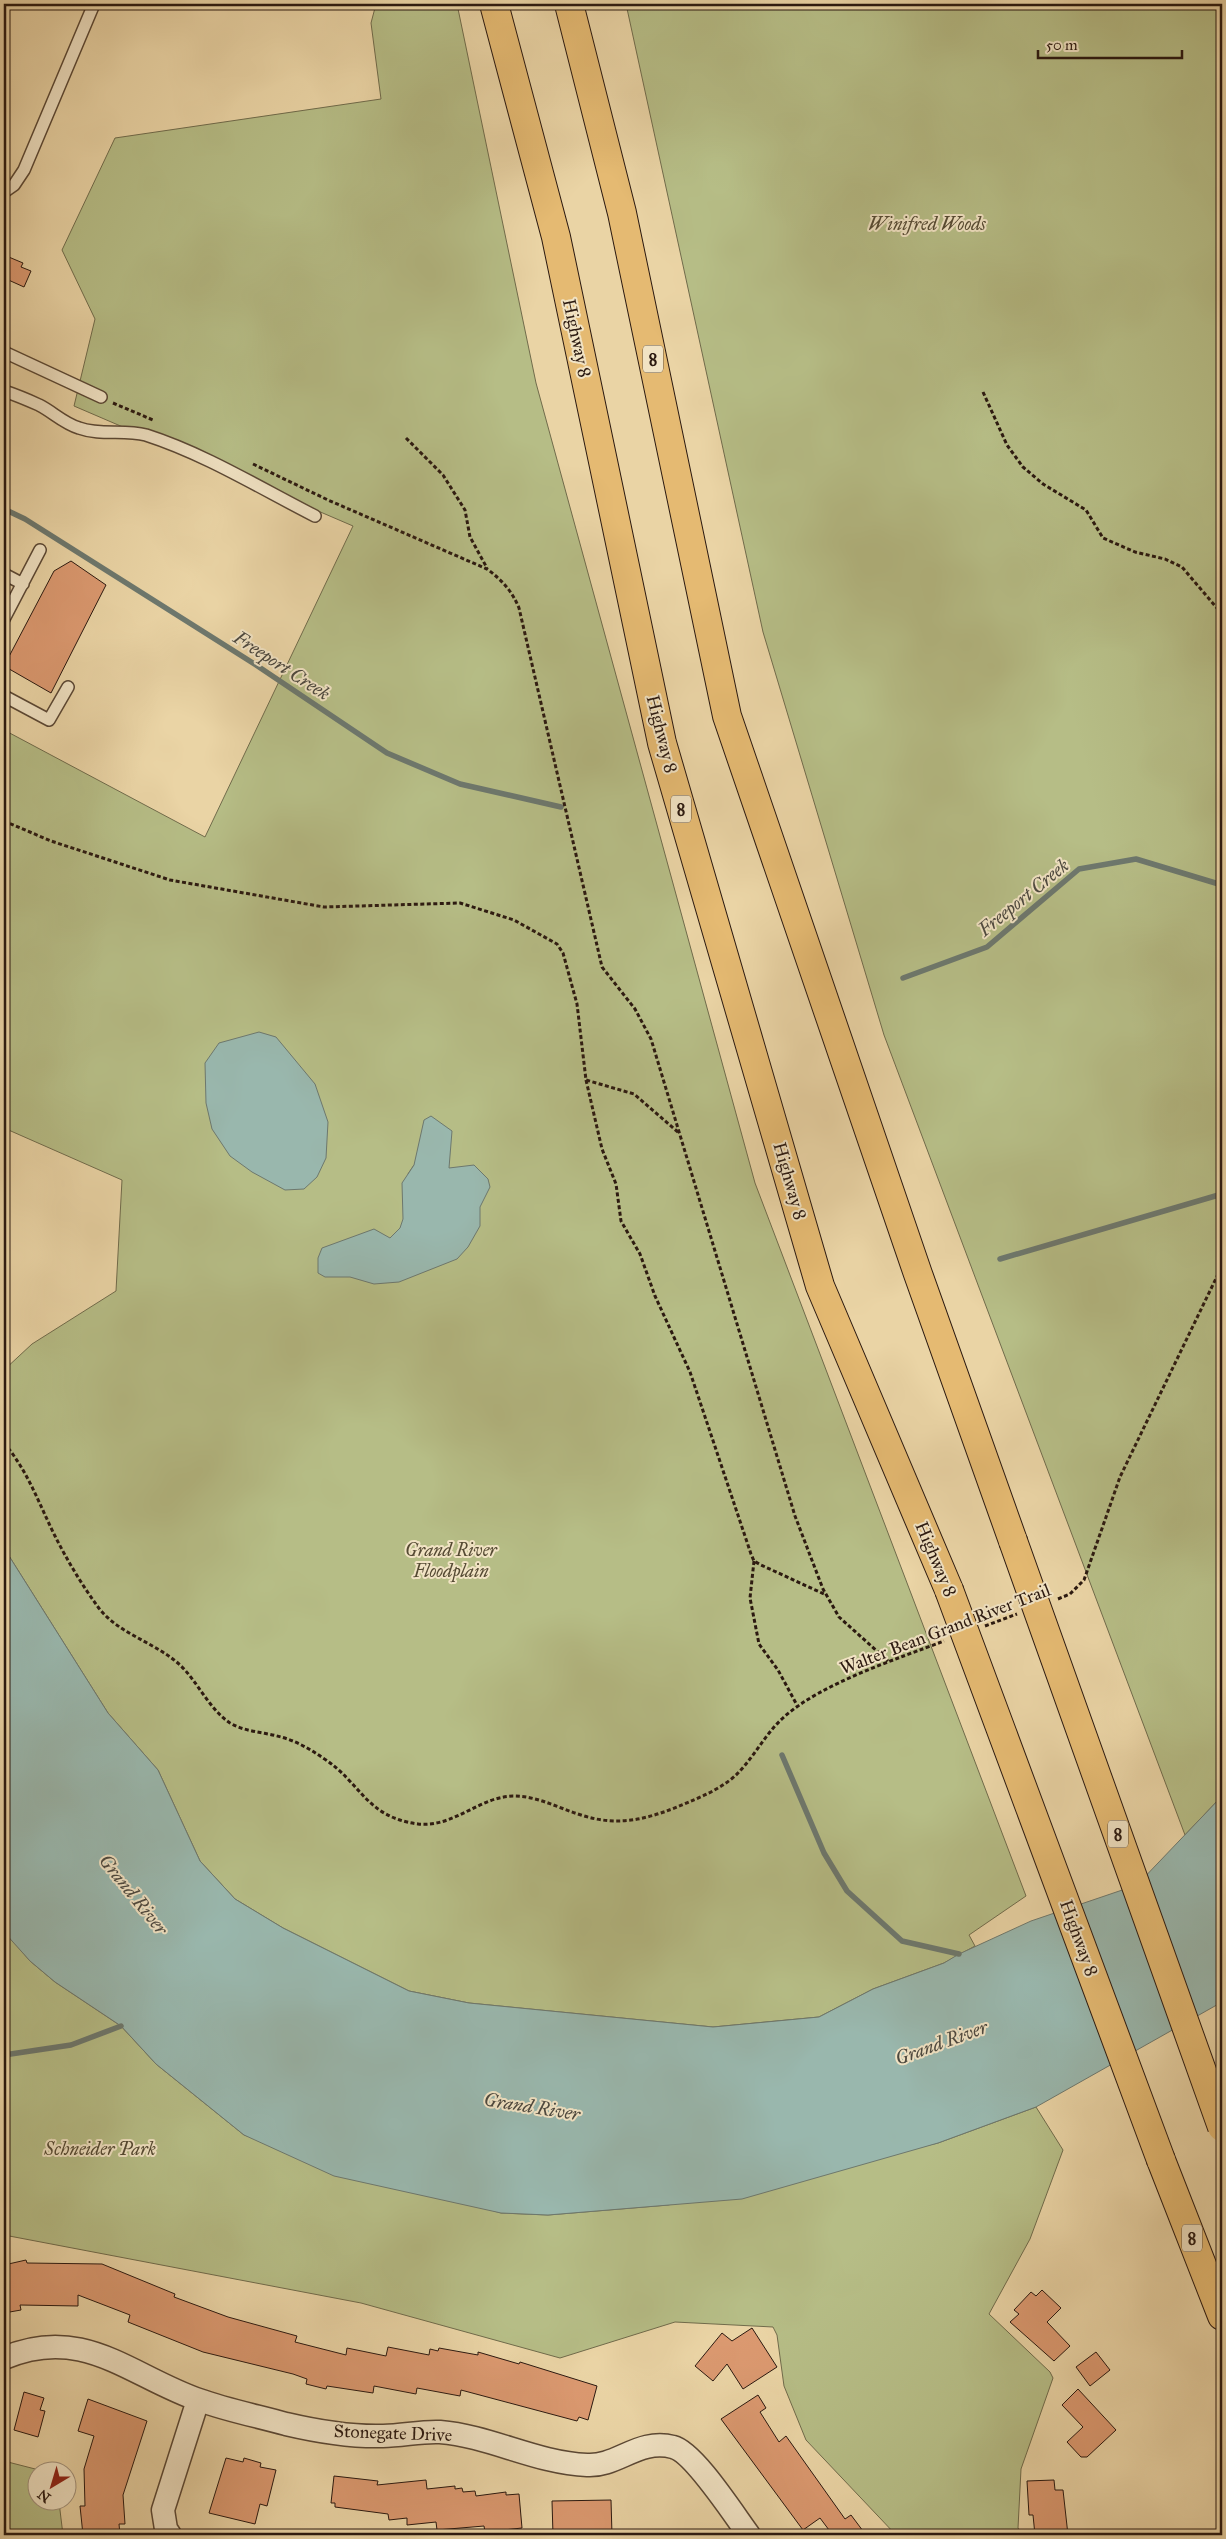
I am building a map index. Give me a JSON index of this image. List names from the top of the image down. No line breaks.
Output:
{"streets":{"highway":["Highway 8","8"],"street":["Stonegate Drive"],"path":["Walter Bean Grand River Trail"]},"water":["Freeport Creek","Grand River"],"parks":["Winifred Woods","Grand River Floodplain","Schneider Park"],"scale_bar":"50 m","north":"bottom left"}
